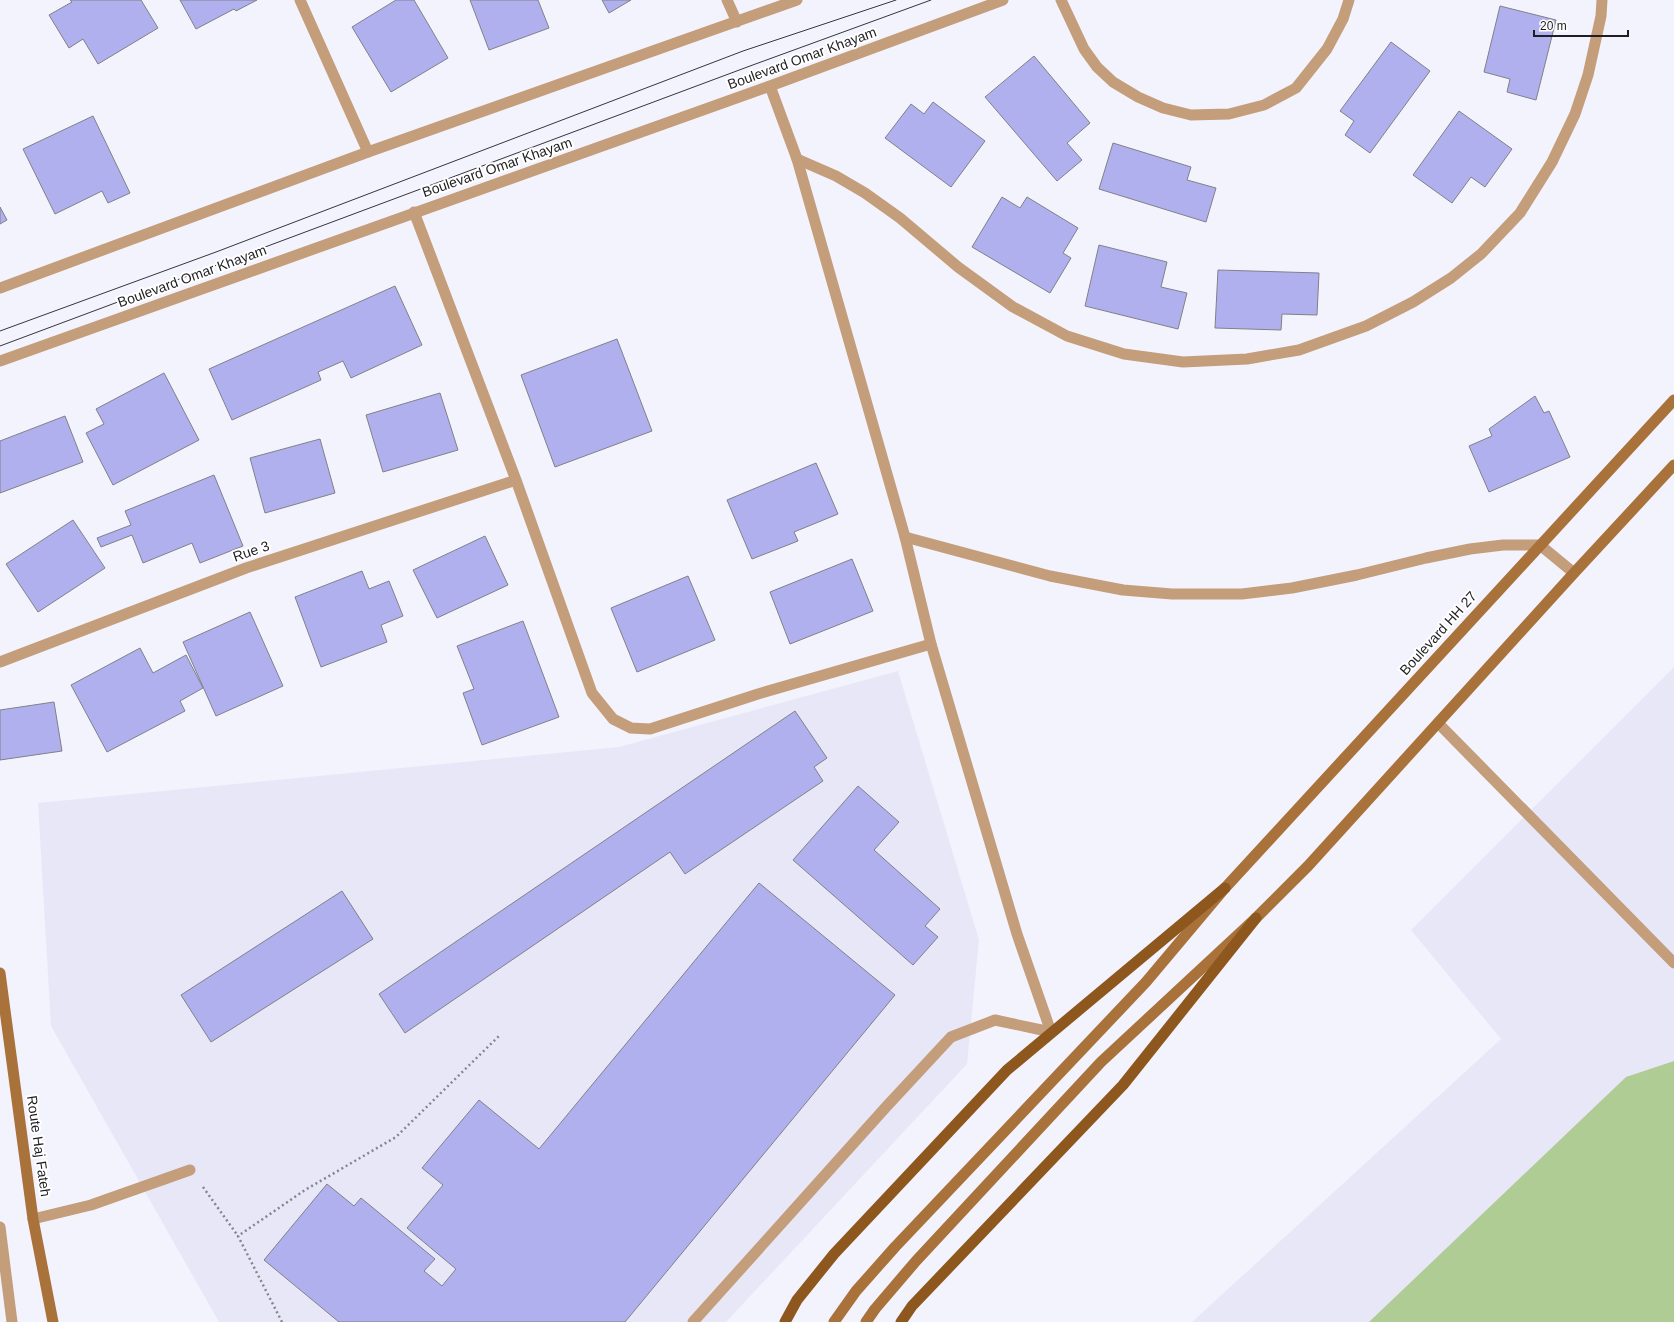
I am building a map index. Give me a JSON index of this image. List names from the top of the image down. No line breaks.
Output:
{"streets":{"main road":["Boulevard HH 27","Route Haj Fateh"],"street":["Boulevard Omar Khayam","Rue 3"]},"scale_bar":"20 m"}
